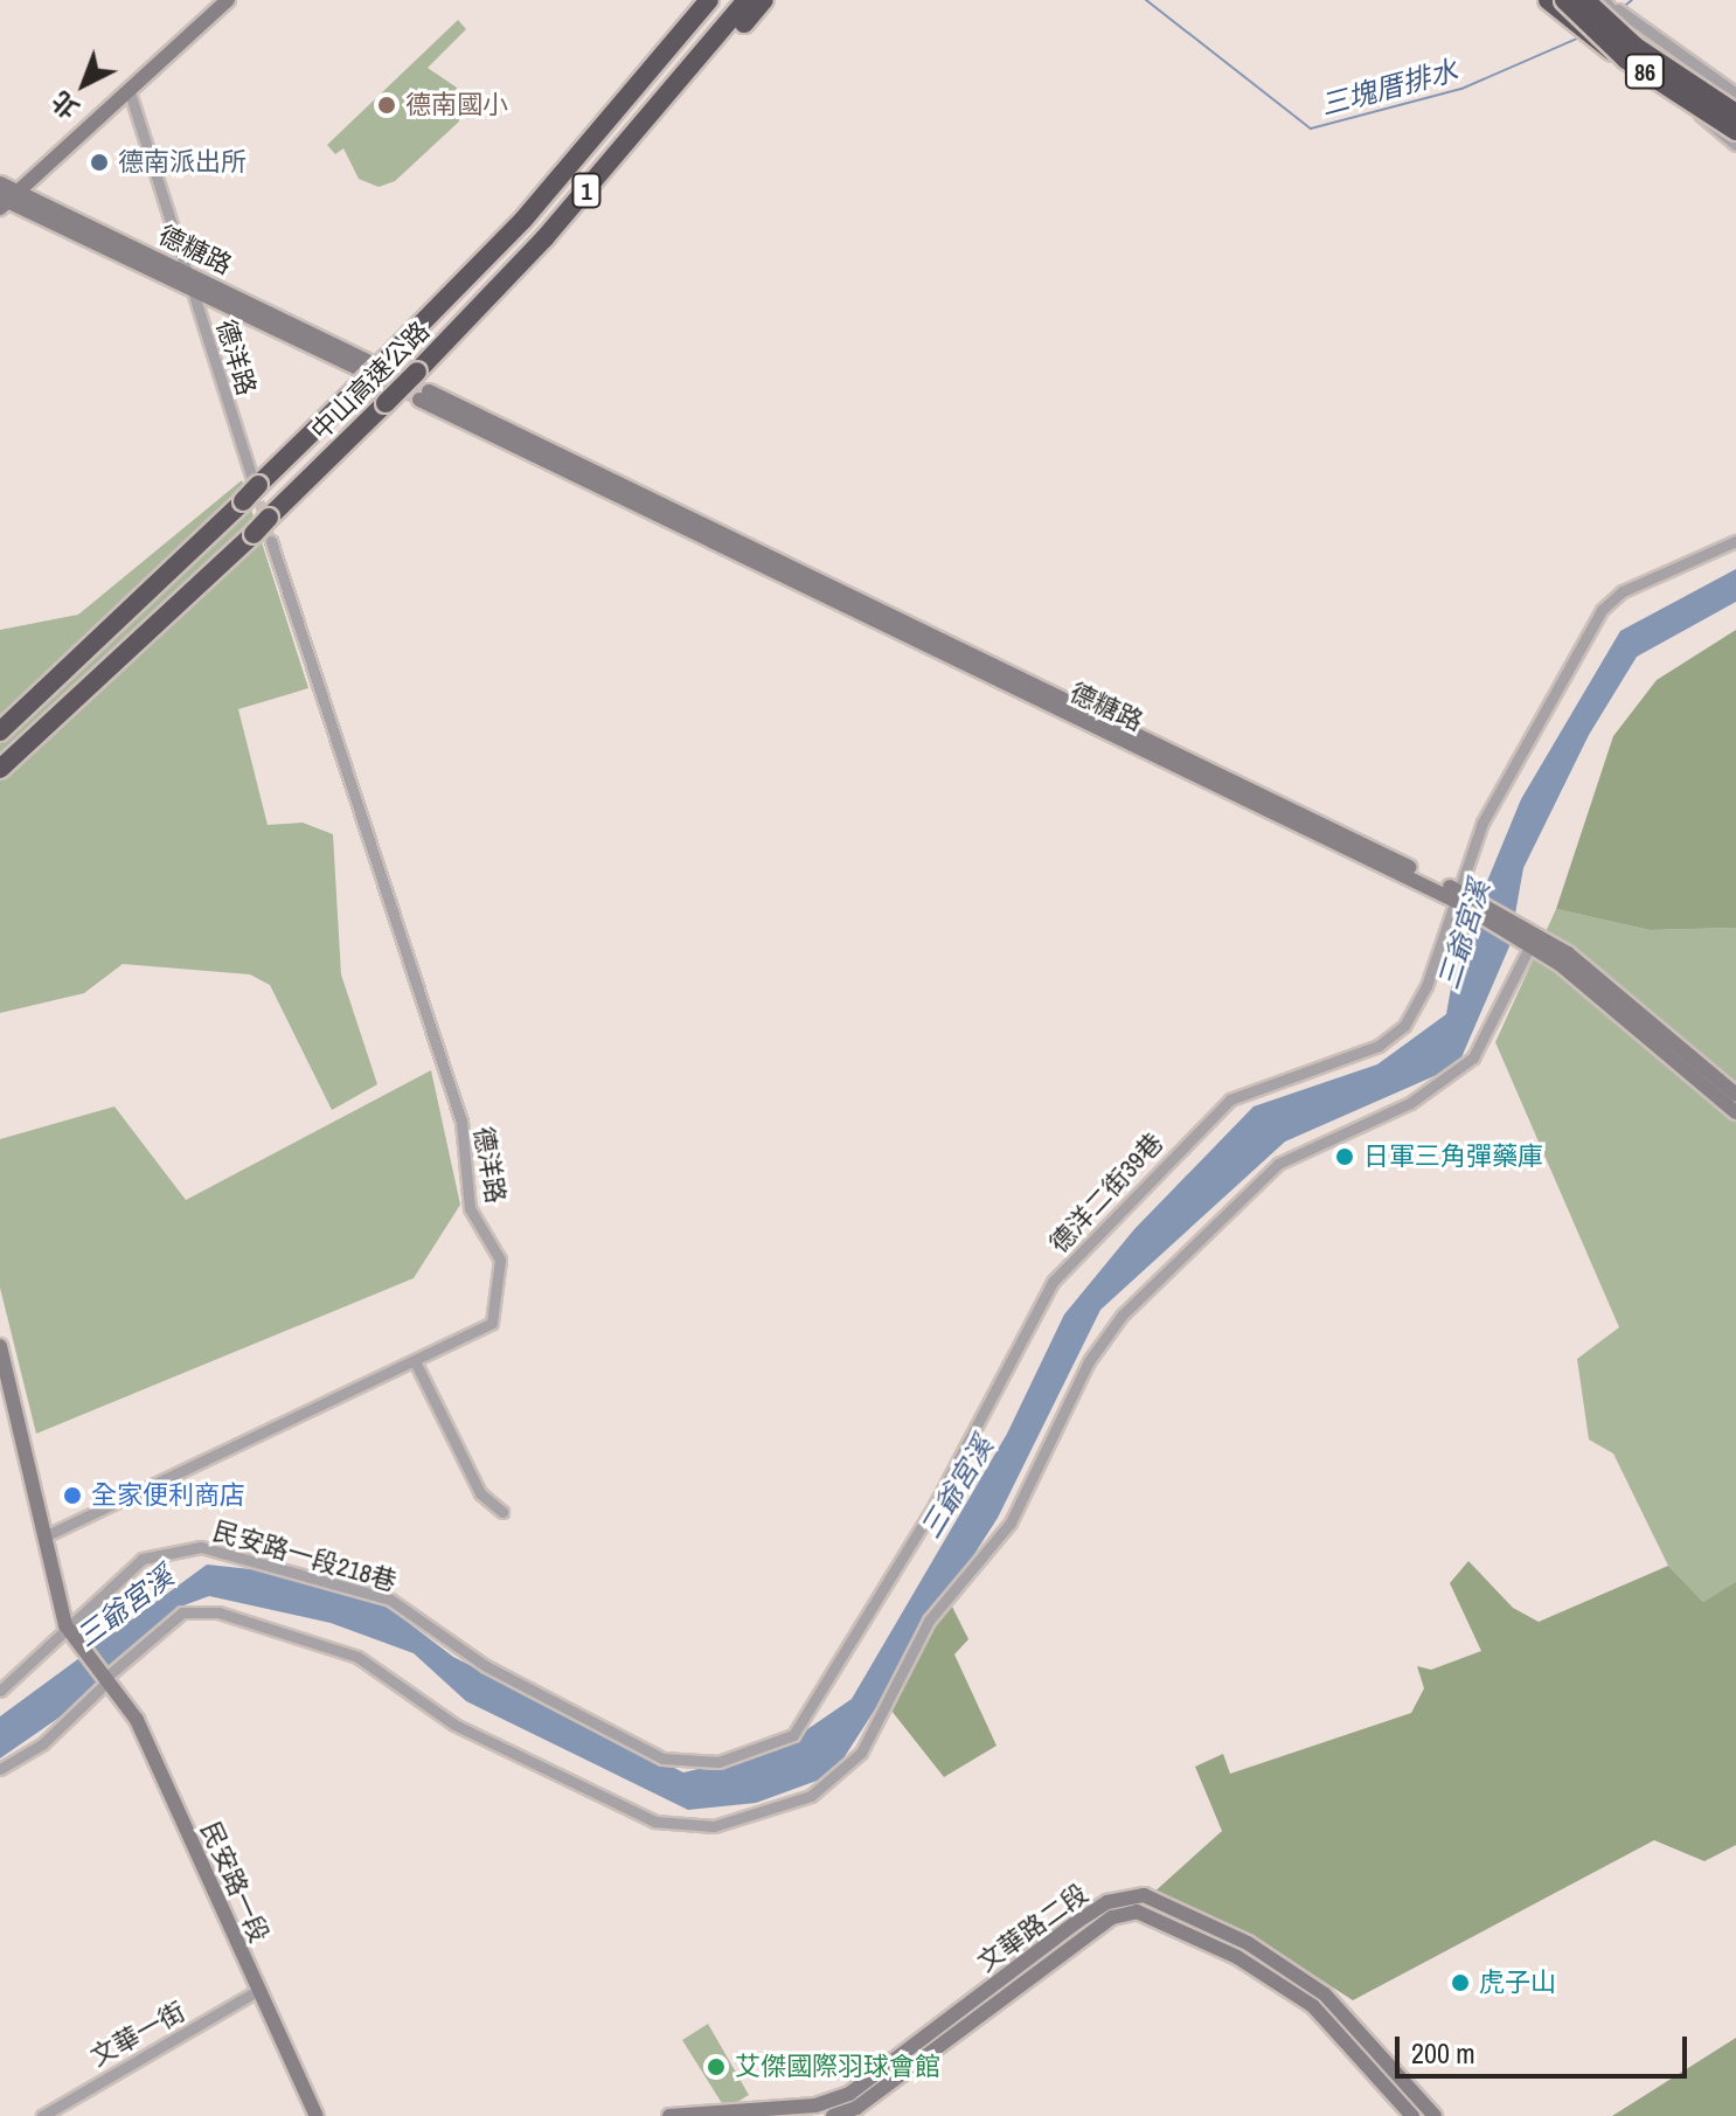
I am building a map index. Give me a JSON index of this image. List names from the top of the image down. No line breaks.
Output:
{"streets":{"highway":["86","1","中山高速公路"],"street":["德糖路","德洋路","德洋二街39巷","民安路一段218巷","民安路一段","文華路二段","文華一街"]},"crossings":[["德糖路","德洋路"],["德糖路","中山高速公路"],["德糖路","德洋二街39巷"],["德洋路","中山高速公路"],["德洋二街39巷","民安路一段218巷"],["民安路一段218巷","民安路一段"],["民安路一段","文華一街"]],"water":["三塊厝排水","三爺宮溪"],"places":["德南國小","德南派出所","日軍三角彈藥庫","全家便利商店","虎子山","艾傑國際羽球會館"],"scale_bar":"200 m","north":"bottom left"}
